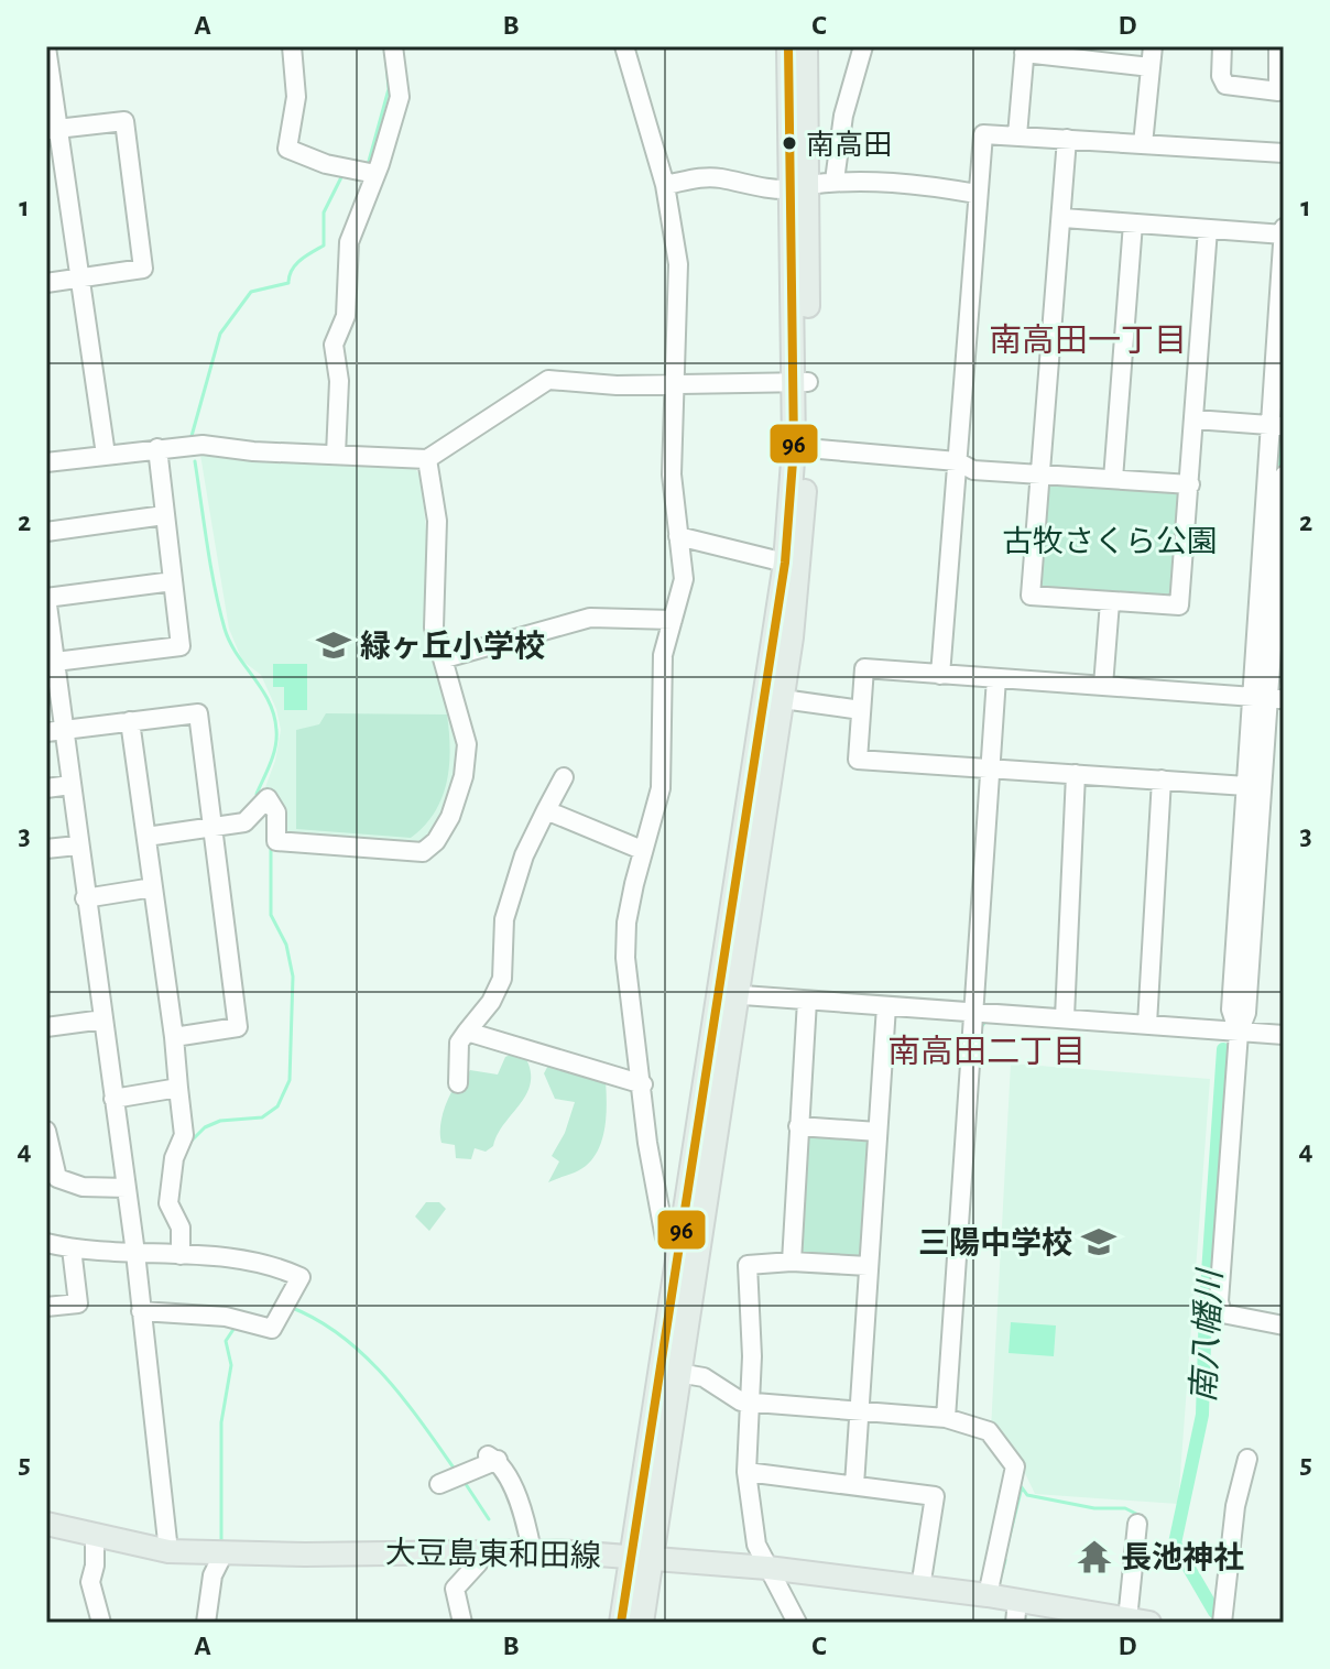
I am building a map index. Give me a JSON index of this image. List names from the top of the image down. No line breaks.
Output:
{"streets":{"main road":["大豆島東和田線"]},"districts":["南高田一丁目","南高田二丁目"],"water":["南八幡川"],"parks":["古牧さくら公園"],"places":{"other":["南高田"],"school or university":["緑ヶ丘小学校","三陽中学校"],"temple":["長池神社"]},"lines":["transit line 96"],"grid":{"columns":["A","B","C","D"],"rows":["1","2","3","4","5"]}}
